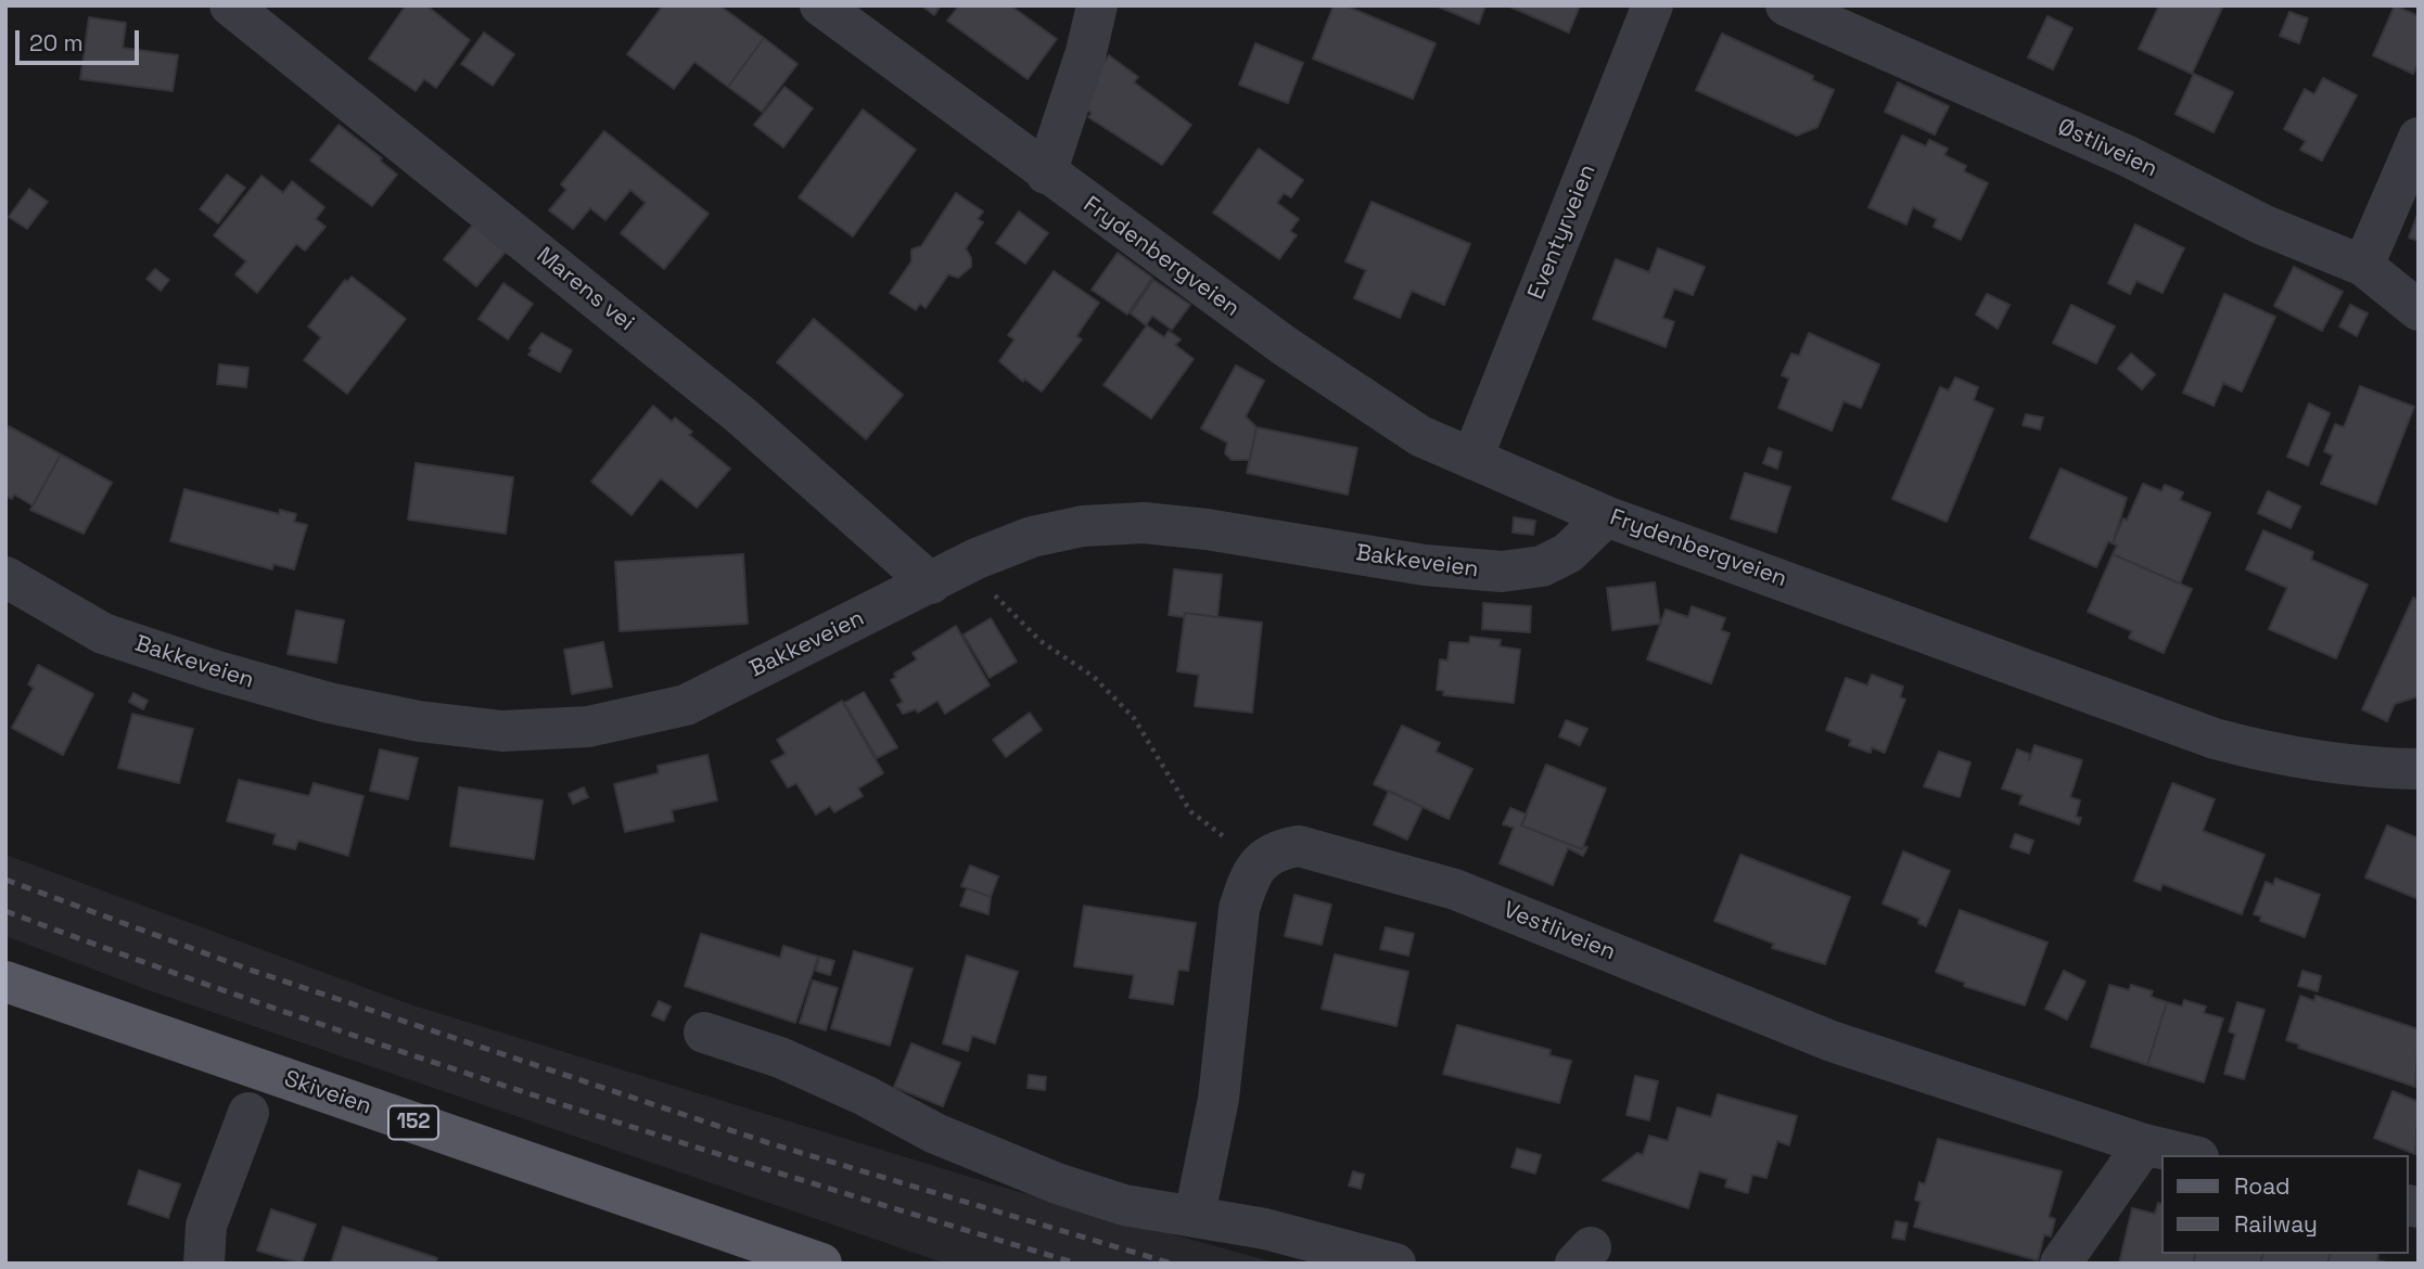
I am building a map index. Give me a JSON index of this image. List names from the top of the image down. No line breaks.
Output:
{"streets":{"main road":["Skiveien","152"],"street":["Østliveien","Eventyrveien","Frydenbergveien","Marens vei","Bakkeveien","Vestliveien"]},"crossings":[["Eventyrveien","Frydenbergveien"],["Frydenbergveien","Bakkeveien"],["Marens vei","Bakkeveien"]],"legend":["Road","Railway"],"scale_bar":"20 m"}
